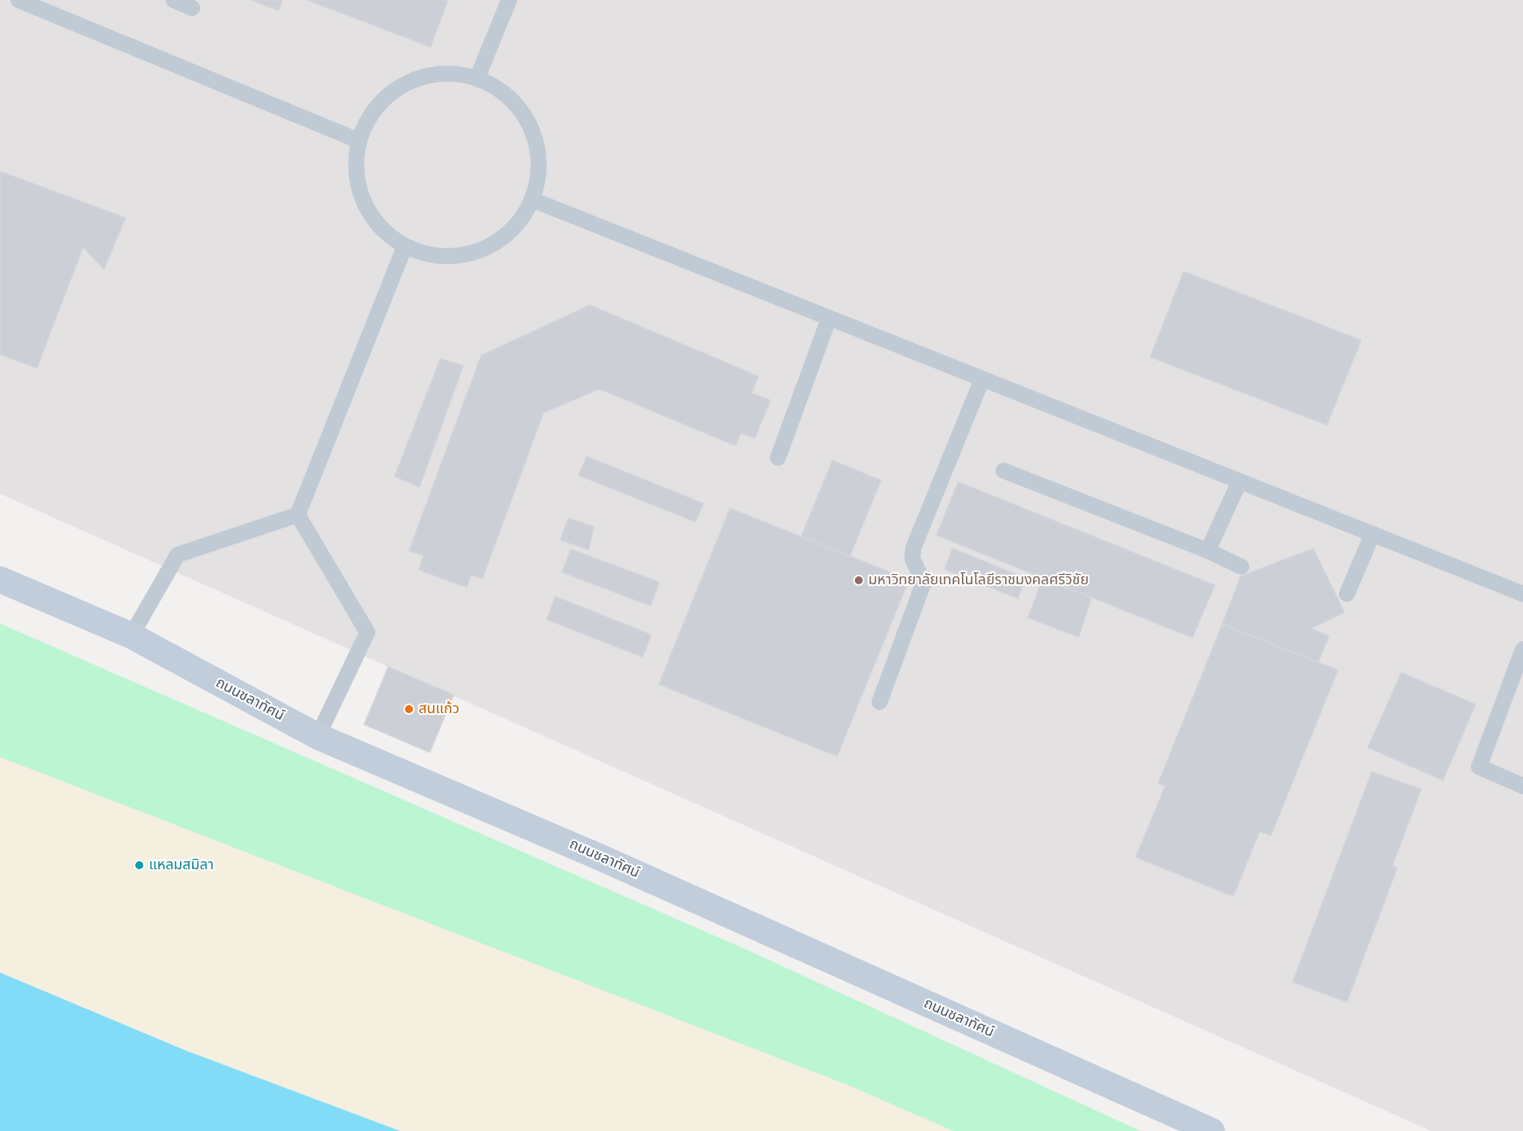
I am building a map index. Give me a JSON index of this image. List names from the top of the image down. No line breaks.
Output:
{"streets":{"main road":["ถนนชลาทัศน์"]},"places":["มหาวิทยาลัยเทคโนโลยีราชมงคลศรีวิชัย","สนแก้ว","แหลมสมิลา"]}
